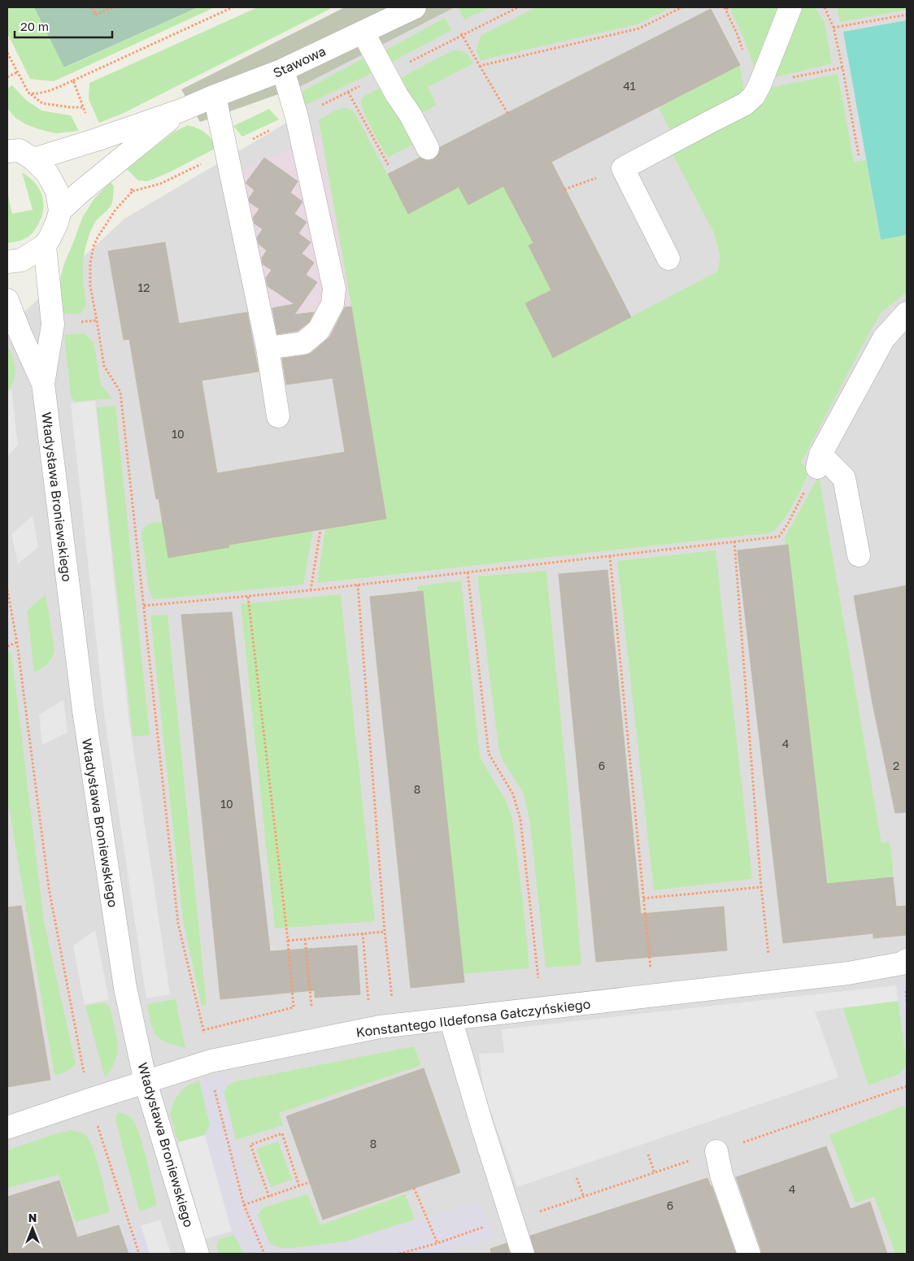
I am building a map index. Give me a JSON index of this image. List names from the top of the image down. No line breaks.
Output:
{"streets":{"street":["Stawowa","Władysława Broniewskiego","Konstantego Ildefonsa Gałczyńskiego"]},"crossings":[["Władysława Broniewskiego","Konstantego Ildefonsa Gałczyńskiego"]],"house_numbers":["41","12","10","4","6","2","8","10","8","4","6"],"scale_bar":"20 m","north":"top"}
